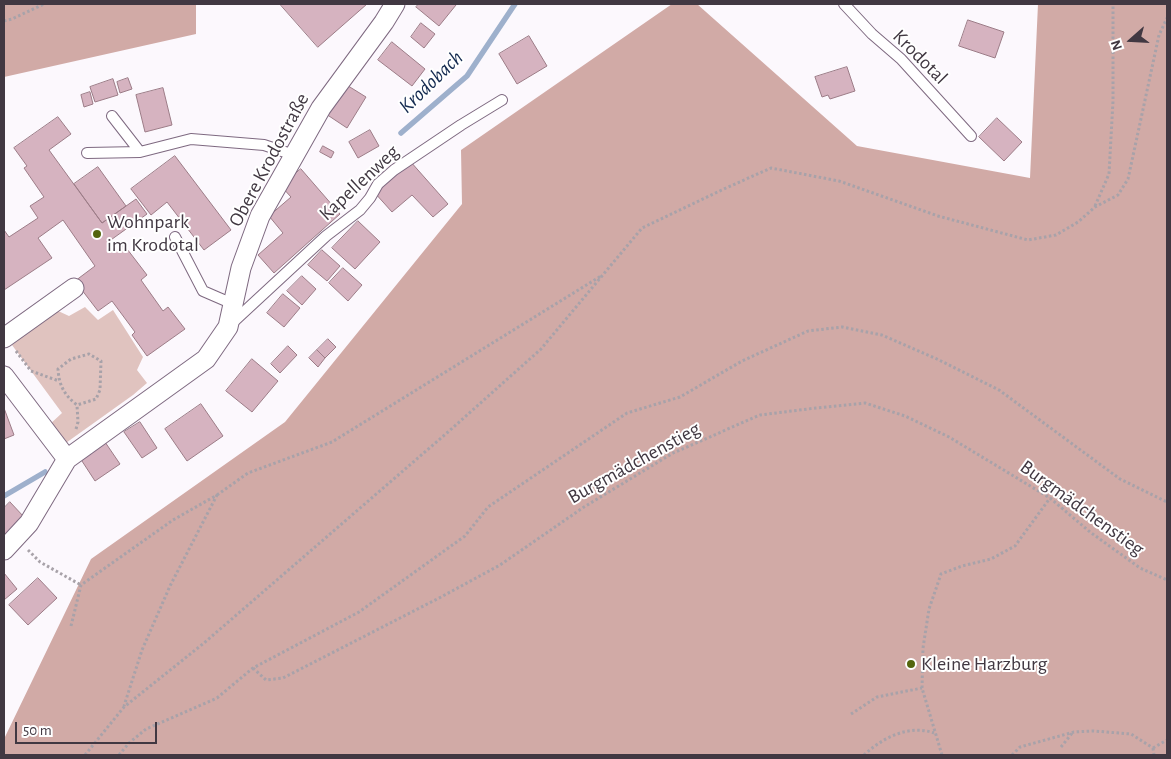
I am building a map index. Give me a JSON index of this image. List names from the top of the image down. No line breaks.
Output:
{"streets":{"street":["Obere Krodostraße"],"lane":["Krodotal","Kapellenweg"],"path":["Burgmädchenstieg"]},"crossings":[["Obere Krodostraße","Kapellenweg"]],"water":["Krodobach"],"places":["Wohnpark im Krodotal","Kleine Harzburg"],"scale_bar":"50 m","north":"left"}
